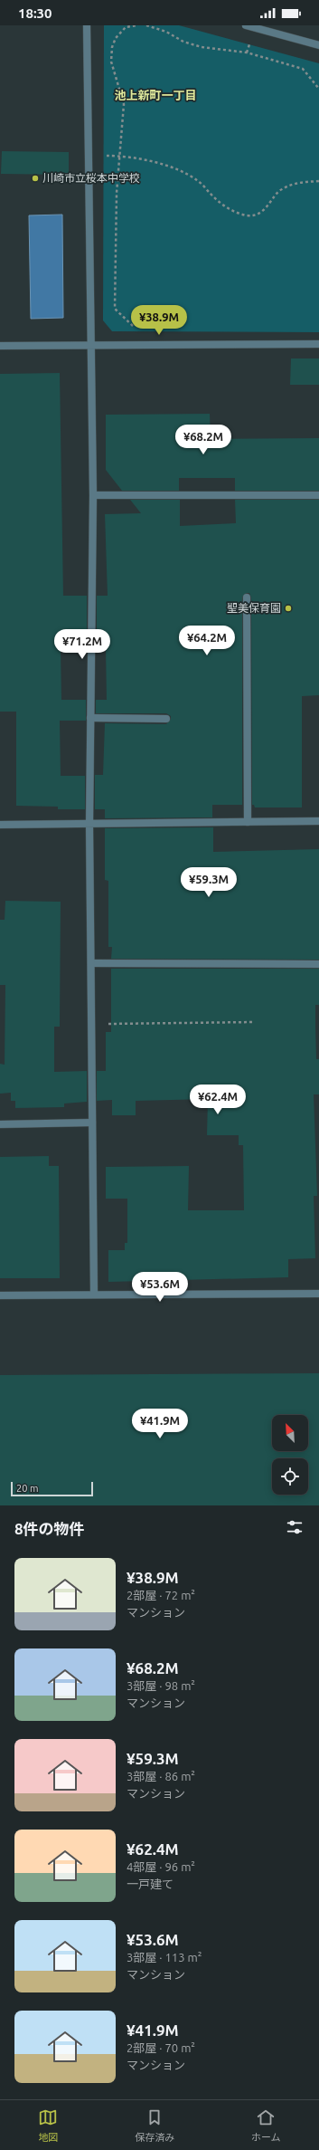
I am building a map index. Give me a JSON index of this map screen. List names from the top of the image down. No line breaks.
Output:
{"districts":["池上新町一丁目"],"places":["川崎市立桜本中学校","聖美保育園"],"scale_bar":"20 m","north":"top left","page":{"status":"18:30","price":["¥38.9M","¥68.2M","¥64.2M","¥71.2M","¥59.3M","¥62.4M","¥53.6M","¥41.9M"],"scale":"20 m","heading":"8件の物件","list":[{"name":"¥38.9M","note":"2部屋 · 72 m² · マンション"},{"name":"¥68.2M","note":"3部屋 · 98 m² · マンション"},{"name":"¥59.3M","note":"3部屋 · 86 m² · マンション"},{"name":"¥62.4M","note":"4部屋 · 96 m² · 一戸建て"},{"name":"¥53.6M","note":"3部屋 · 113 m² · マンション"},{"name":"¥41.9M","note":"2部屋 · 70 m² · マンション"}],"tabs":["地図","保存済み","ホーム"]}}
